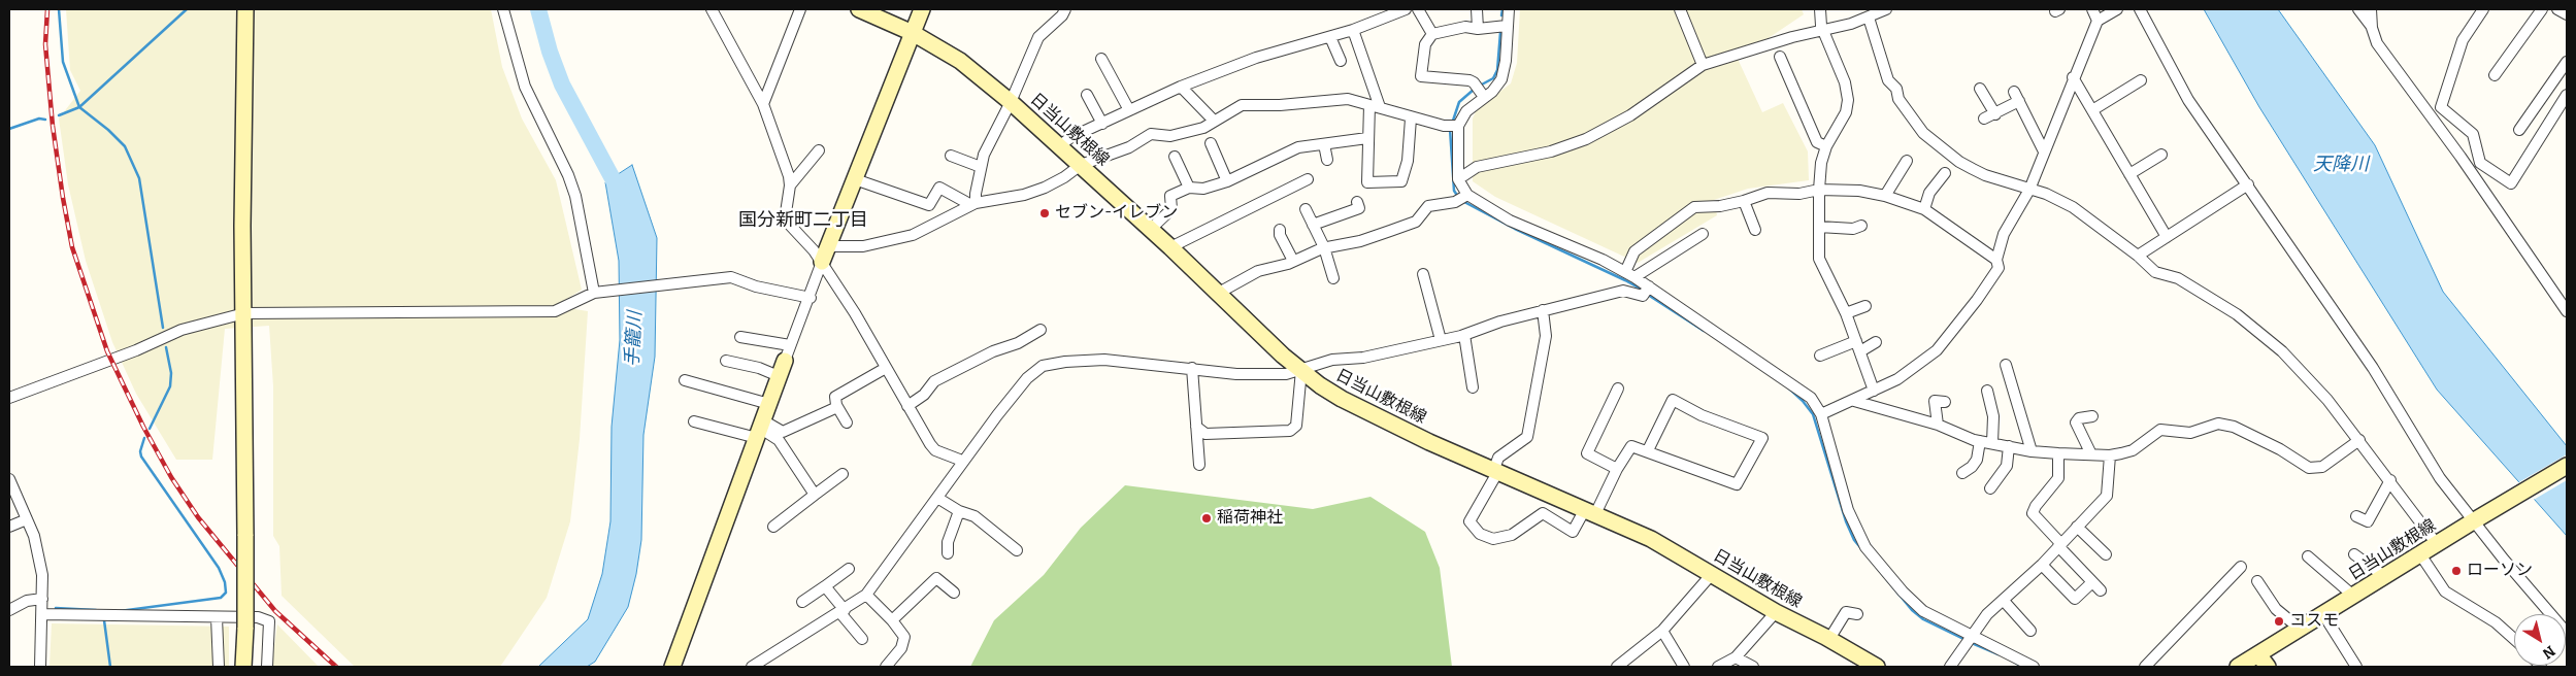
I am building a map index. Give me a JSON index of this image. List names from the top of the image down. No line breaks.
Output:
{"streets":{"main road":["日当山敷根線"]},"districts":["国分新町二丁目"],"water":["天降川","手籠川"],"places":["セブン-イレブン","稲荷神社","ローソン","コスモ"],"north":"bottom right"}
